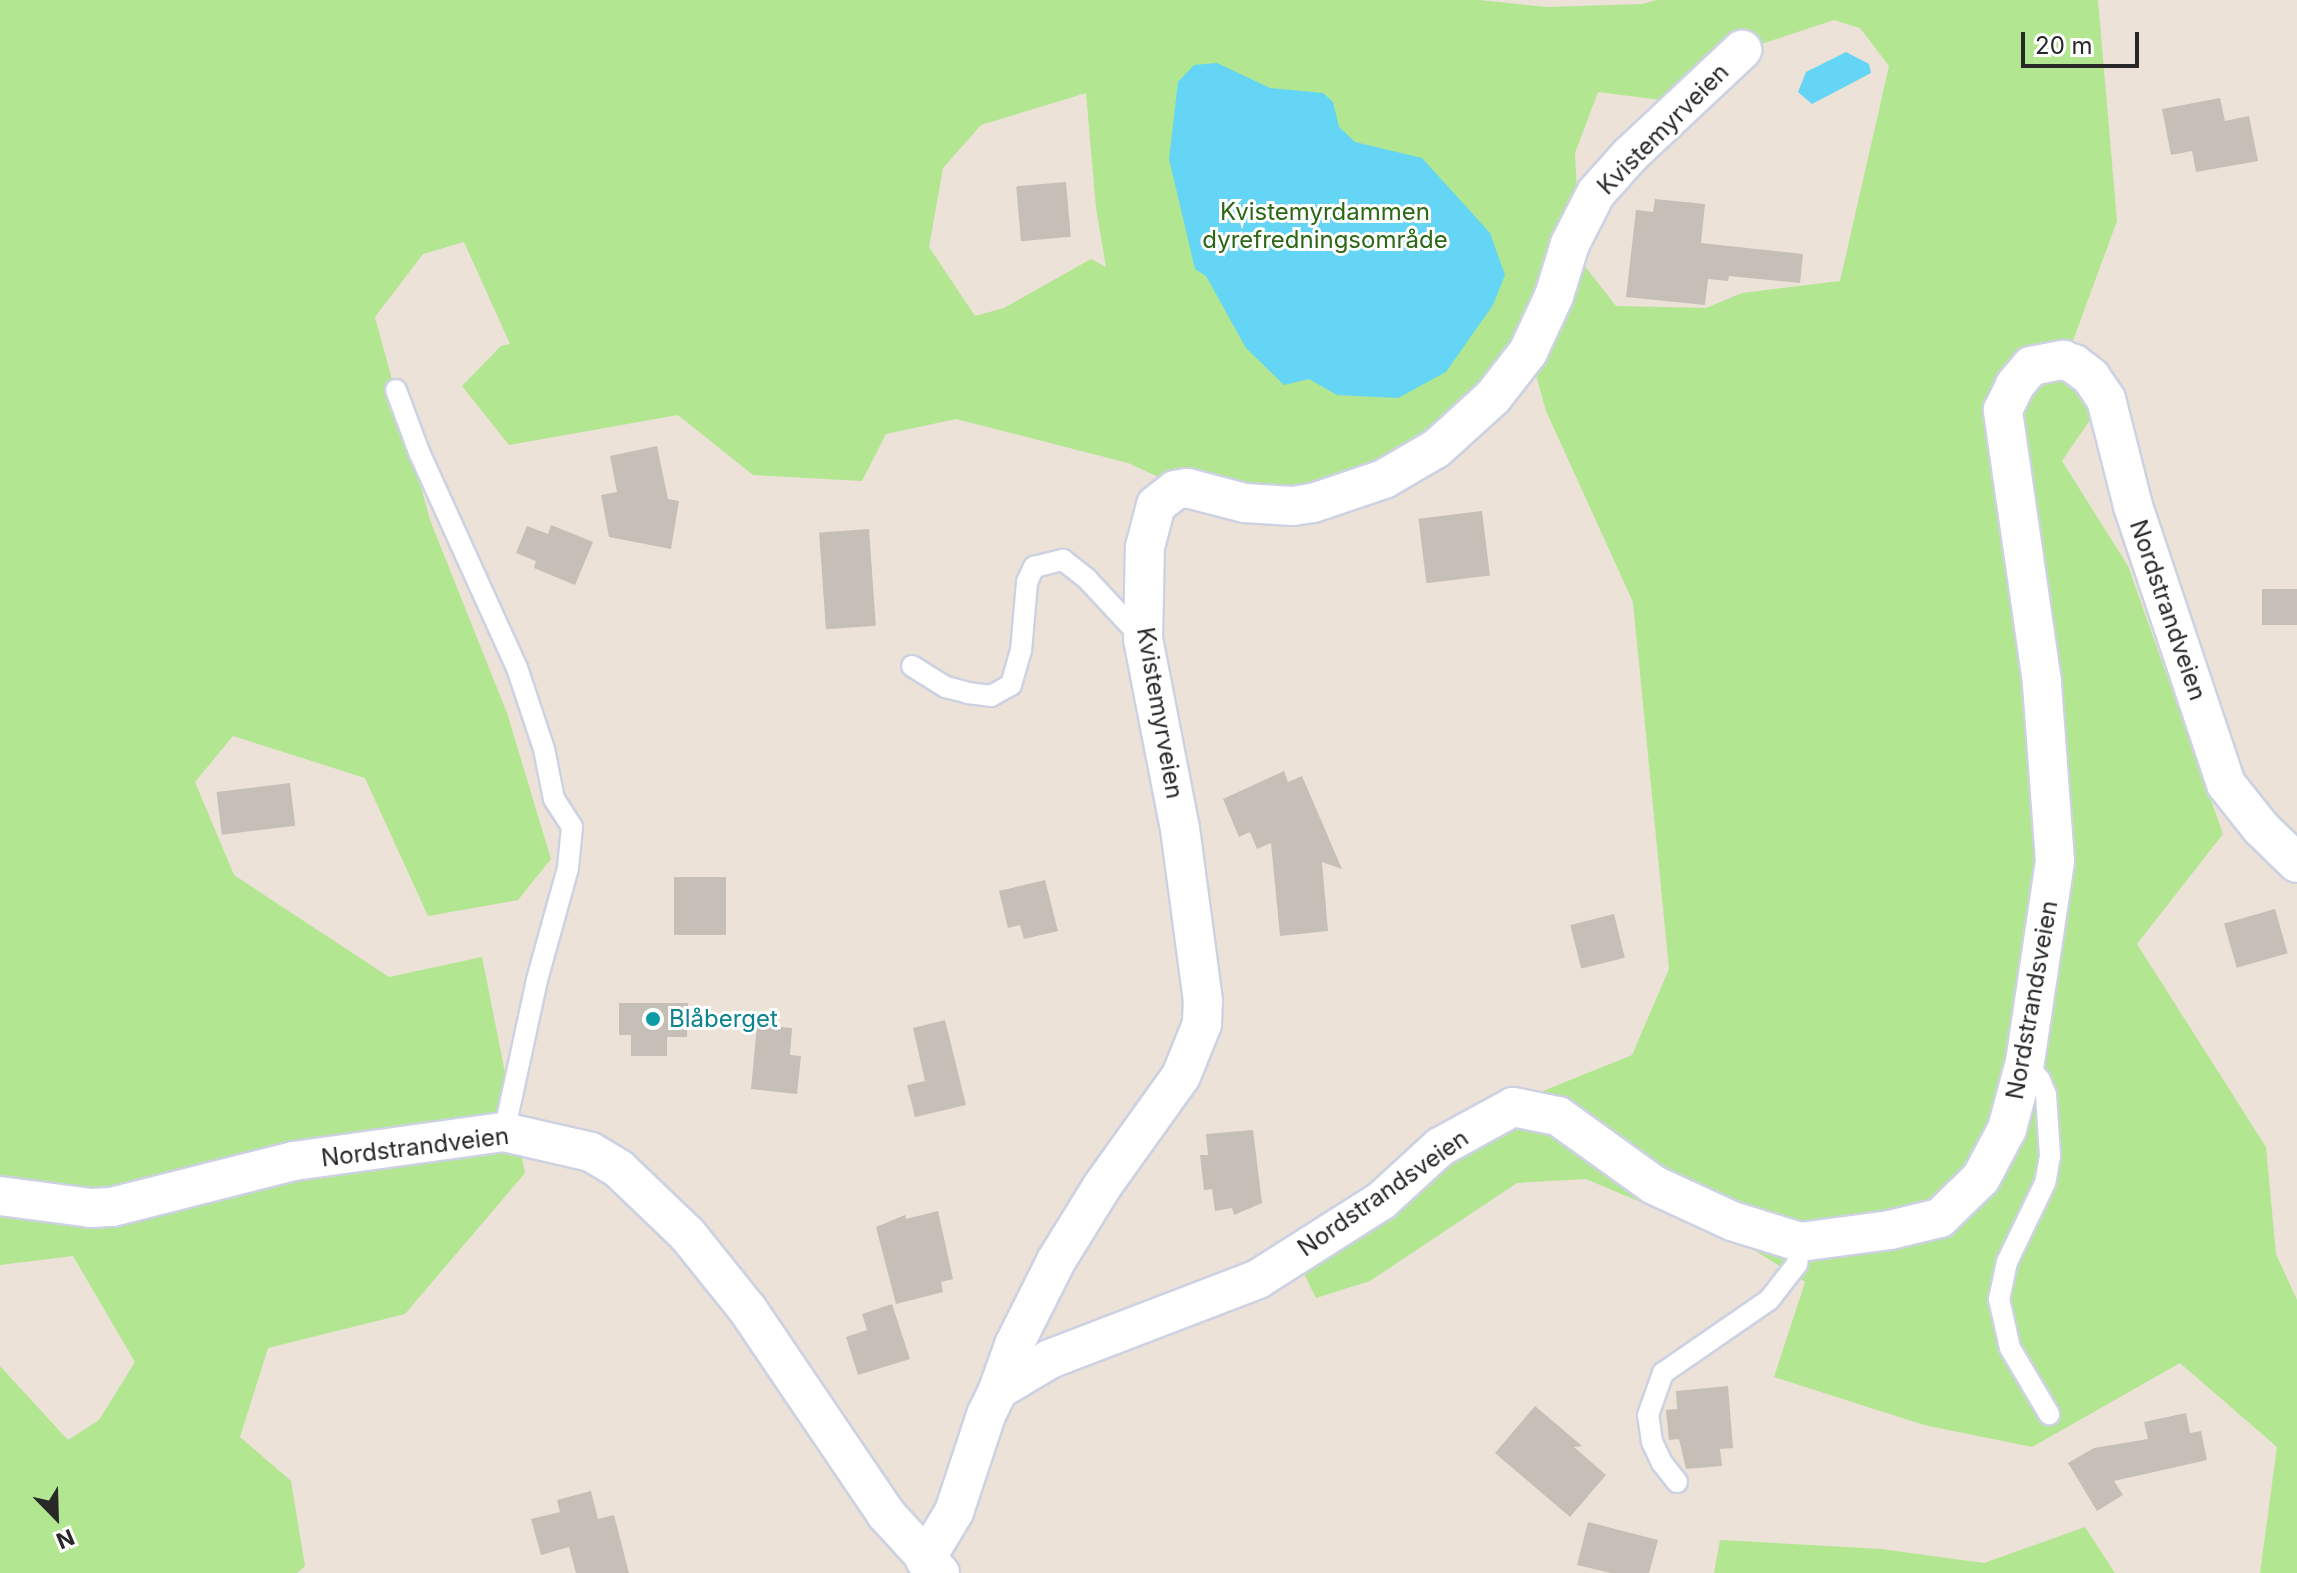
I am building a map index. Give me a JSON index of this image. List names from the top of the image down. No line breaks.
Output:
{"streets":{"street":["Kvistemyrveien","Nordstrandveien","Nordstrandsveien"]},"crossings":[["Kvistemyrveien","Nordstrandsveien"],["Nordstrandveien","Nordstrandsveien"]],"parks":["Kvistemyrdammen dyrefredningsområde"],"places":["Blåberget"],"scale_bar":"20 m","north":"bottom right"}
